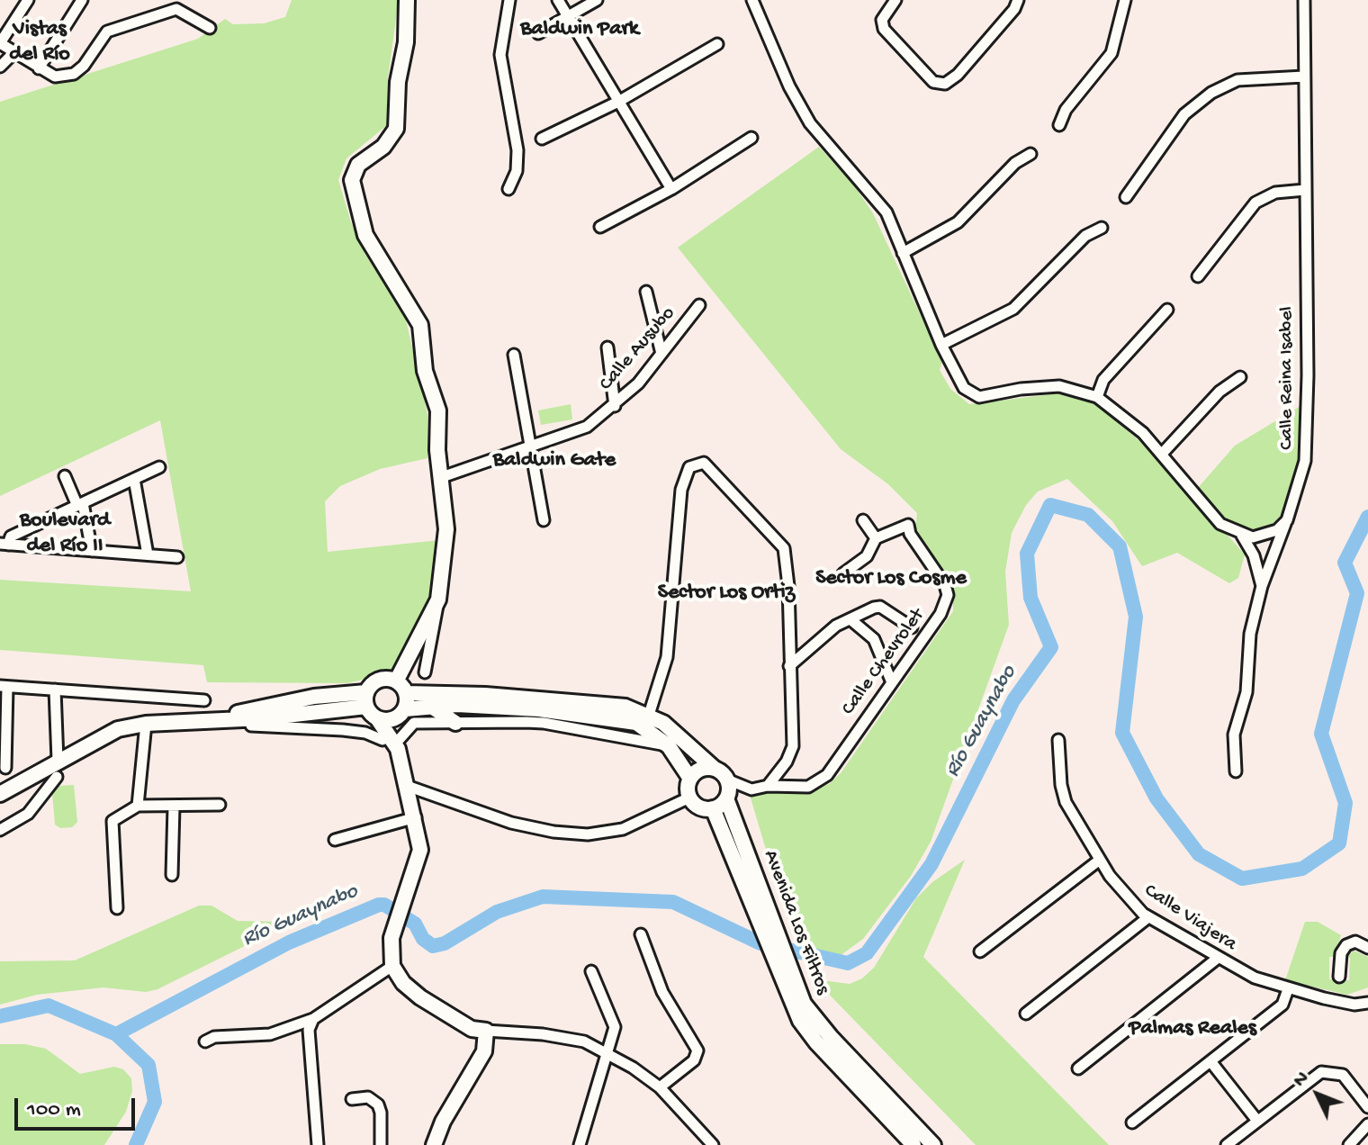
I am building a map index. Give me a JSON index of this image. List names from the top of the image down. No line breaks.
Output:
{"streets":{"main road":["Avenida Los Filtros"],"street":["Calle Ausubo","Calle Reina Isabel","Calle Chevrolet","Calle Viajera"]},"crossings":[["Calle Chevrolet","Avenida Los Filtros"]],"districts":["Vistas del Río","Baldwin Park","Baldwin Gate","Boulevard del Río II","Sector Los Cosme","Sector Los Ortiz","Palmas Reales"],"water":["Río Guaynabo"],"scale_bar":"100 m","north":"top left"}
